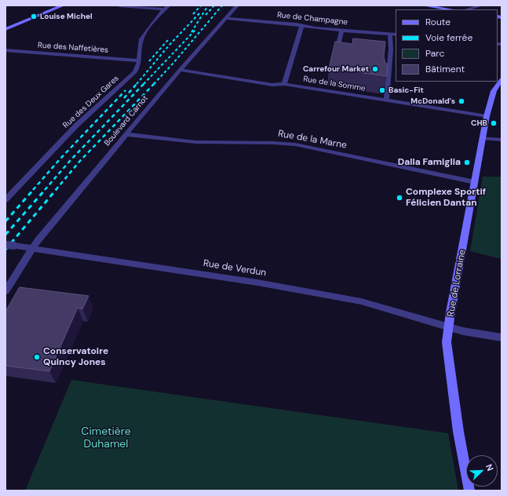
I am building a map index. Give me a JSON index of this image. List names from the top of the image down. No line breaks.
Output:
{"streets":{"street":["Rue de Champagne","Rue des Naffetières","Rue de la Somme","Rue des Deux Gares","Boulevard Carnot","Rue de la Marne","Rue de Verdun","Rue de Lorraine"]},"crossings":[["Rue de Champagne","Boulevard Carnot"],["Rue des Naffetières","Rue des Deux Gares"],["Rue de la Somme","Boulevard Carnot"],["Rue de la Somme","Rue de Lorraine"],["Boulevard Carnot","Rue de la Marne"],["Boulevard Carnot","Rue de Verdun"],["Rue de la Marne","Rue de Lorraine"],["Rue de Verdun","Rue de Lorraine"]],"parks":["Cimetière Duhamel"],"places":["Louise Michel","Carrefour Market","Basic-Fit","McDonald's","CHB","Dalla Famiglia","Complexe Sportif Félicien Dantan","Conservatoire Quincy Jones"],"legend":["Route","Voie ferrée","Parc","Bâtiment"],"north":"top right"}
